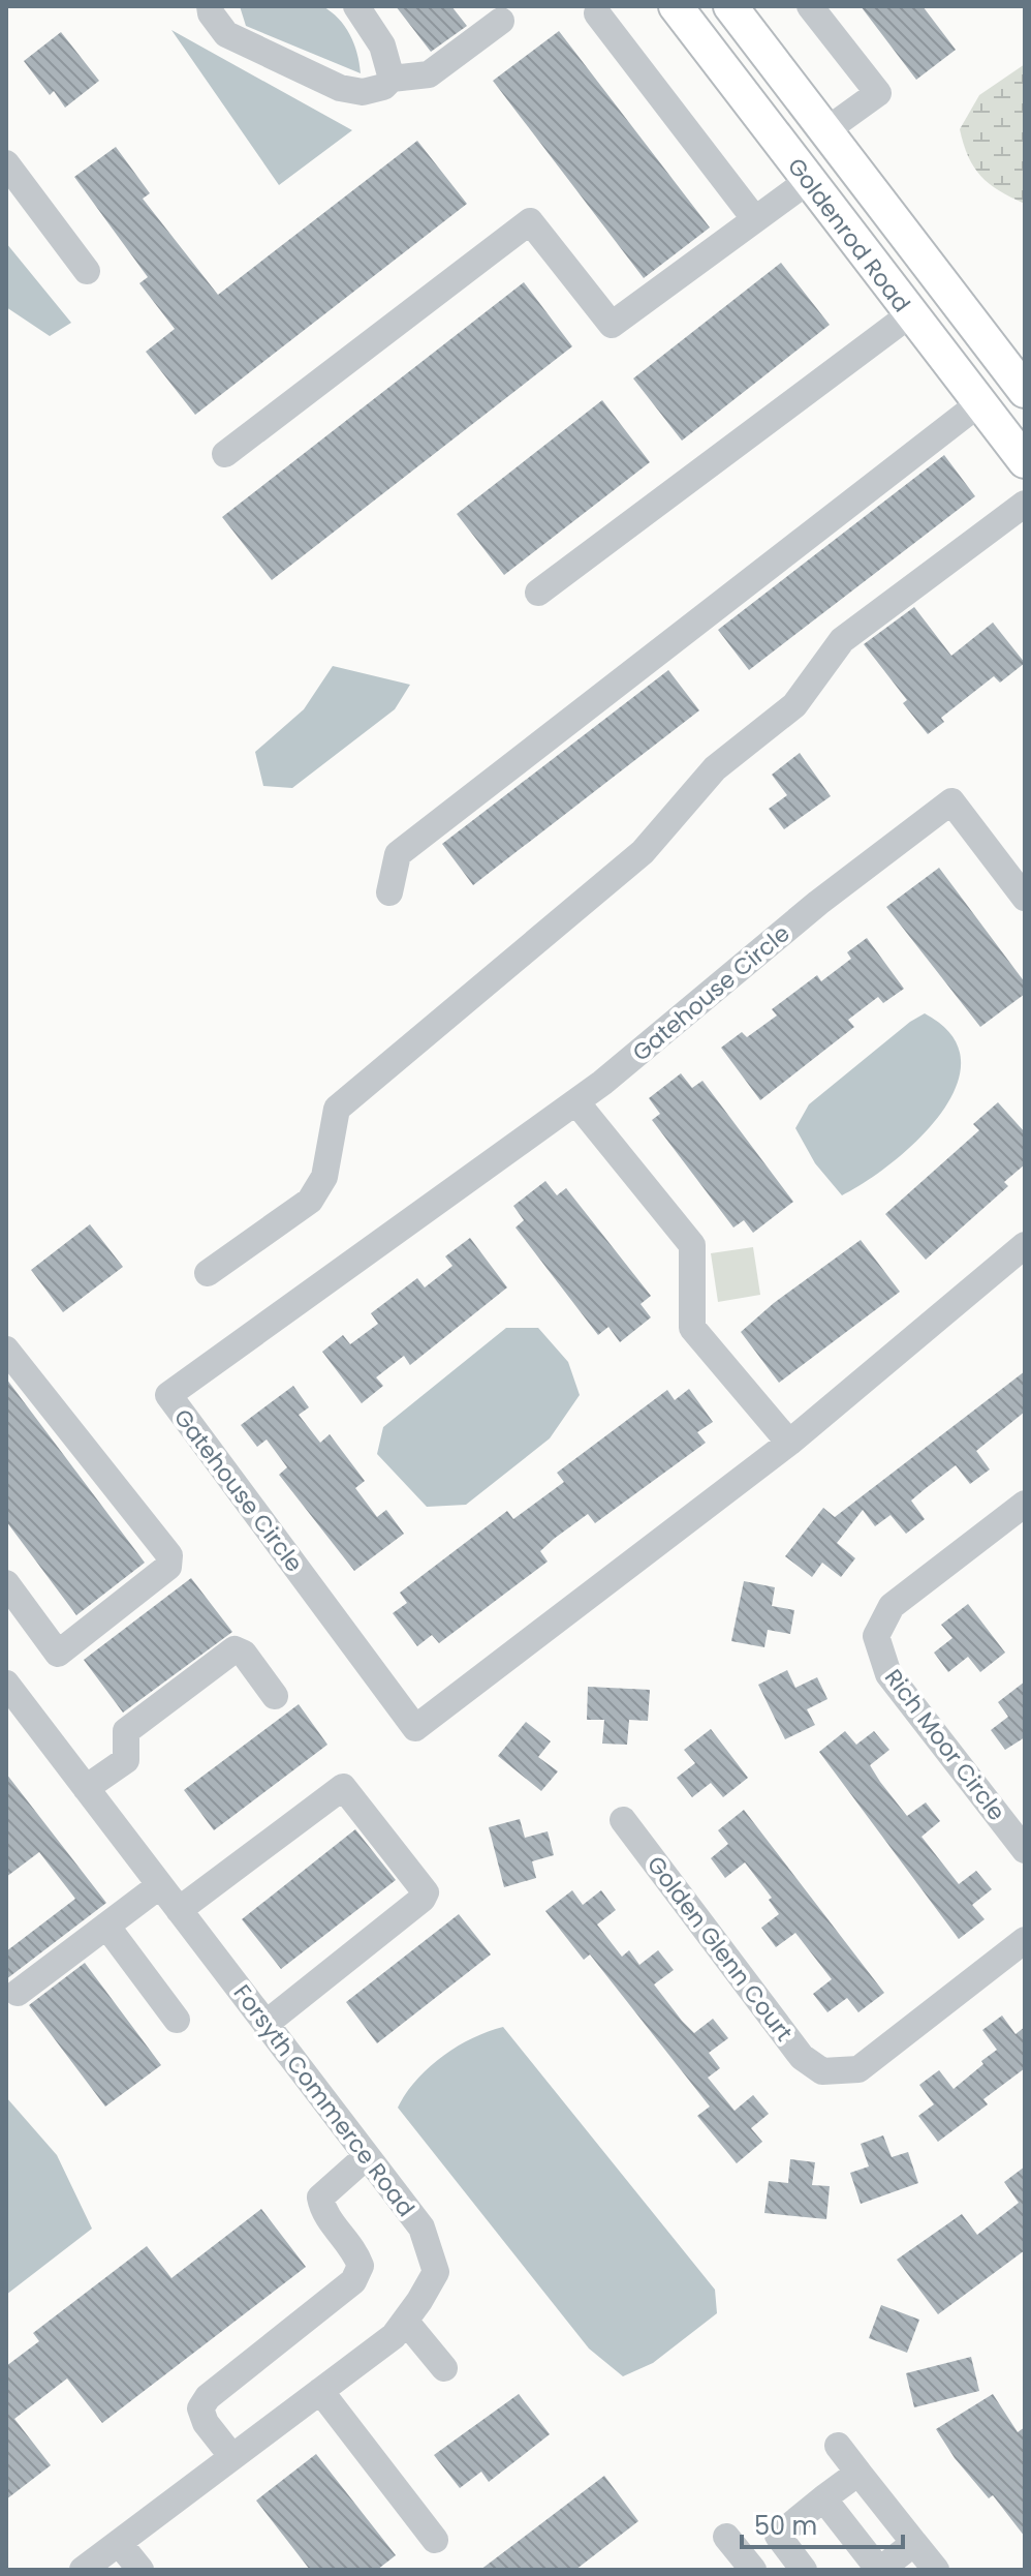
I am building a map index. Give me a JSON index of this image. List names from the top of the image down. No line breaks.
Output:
{"streets":{"main road":["Goldenrod Road"],"street":["Gatehouse Circle","Rich Moor Circle","Golden Glenn Court","Forsyth Commerce Road"]},"scale_bar":"50 m"}
